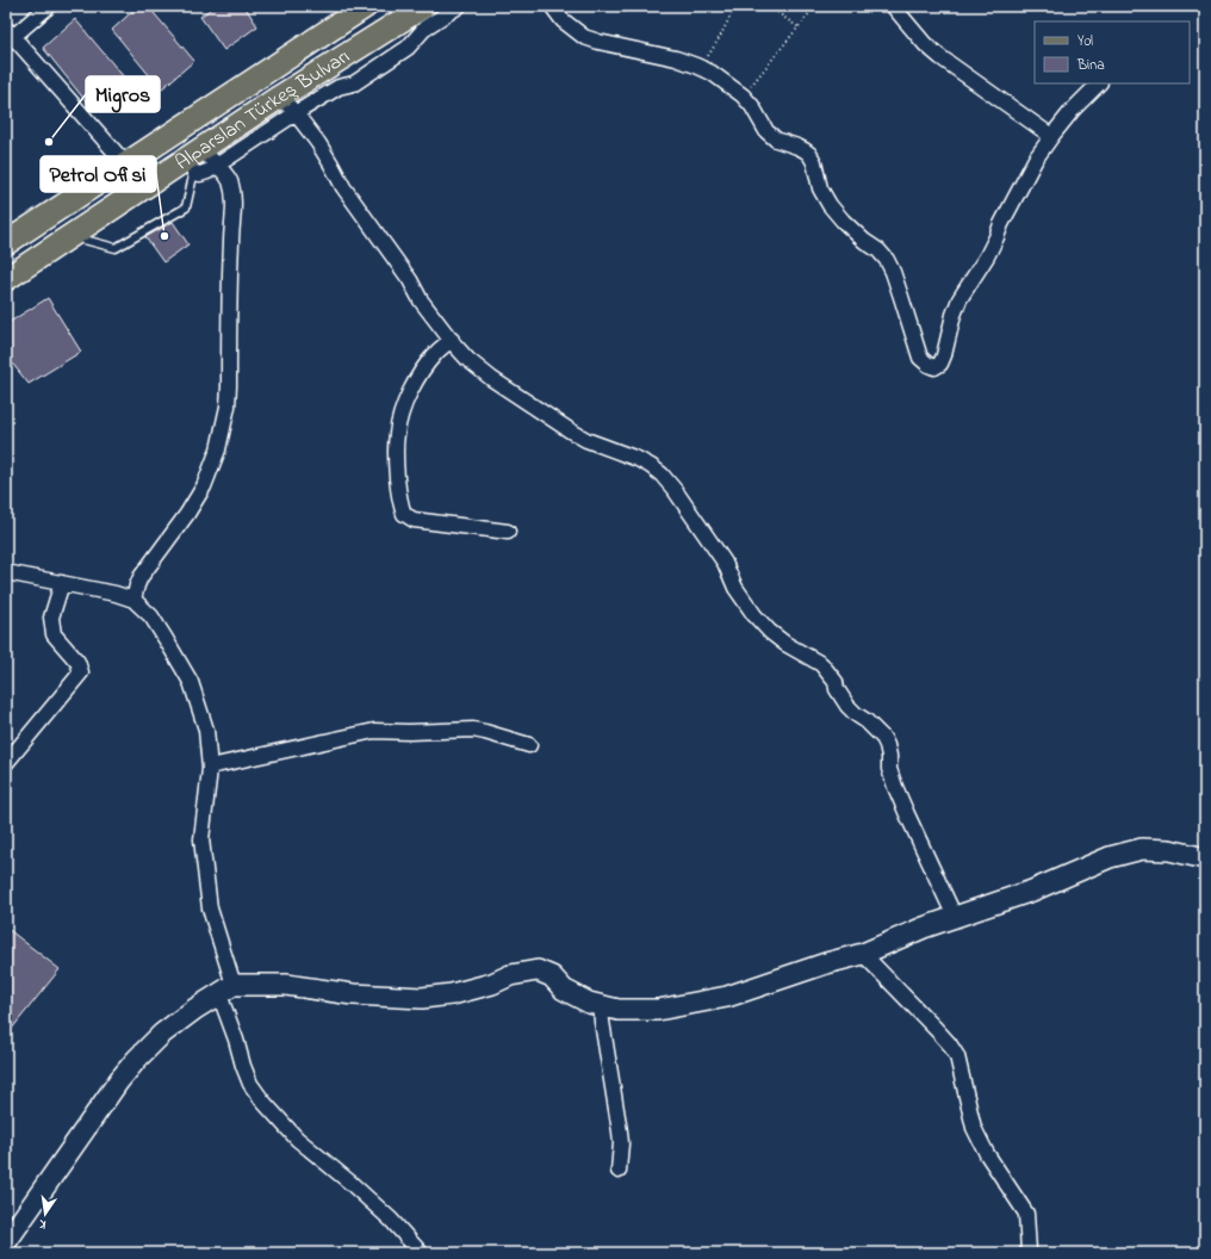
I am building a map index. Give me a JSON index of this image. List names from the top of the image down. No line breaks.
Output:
{"streets":{"main road":["Alparslan Türkeş Bulvarı"]},"places":["Migros","Petrol Ofisi"],"legend":["Yol","Bina"],"north":"bottom"}
